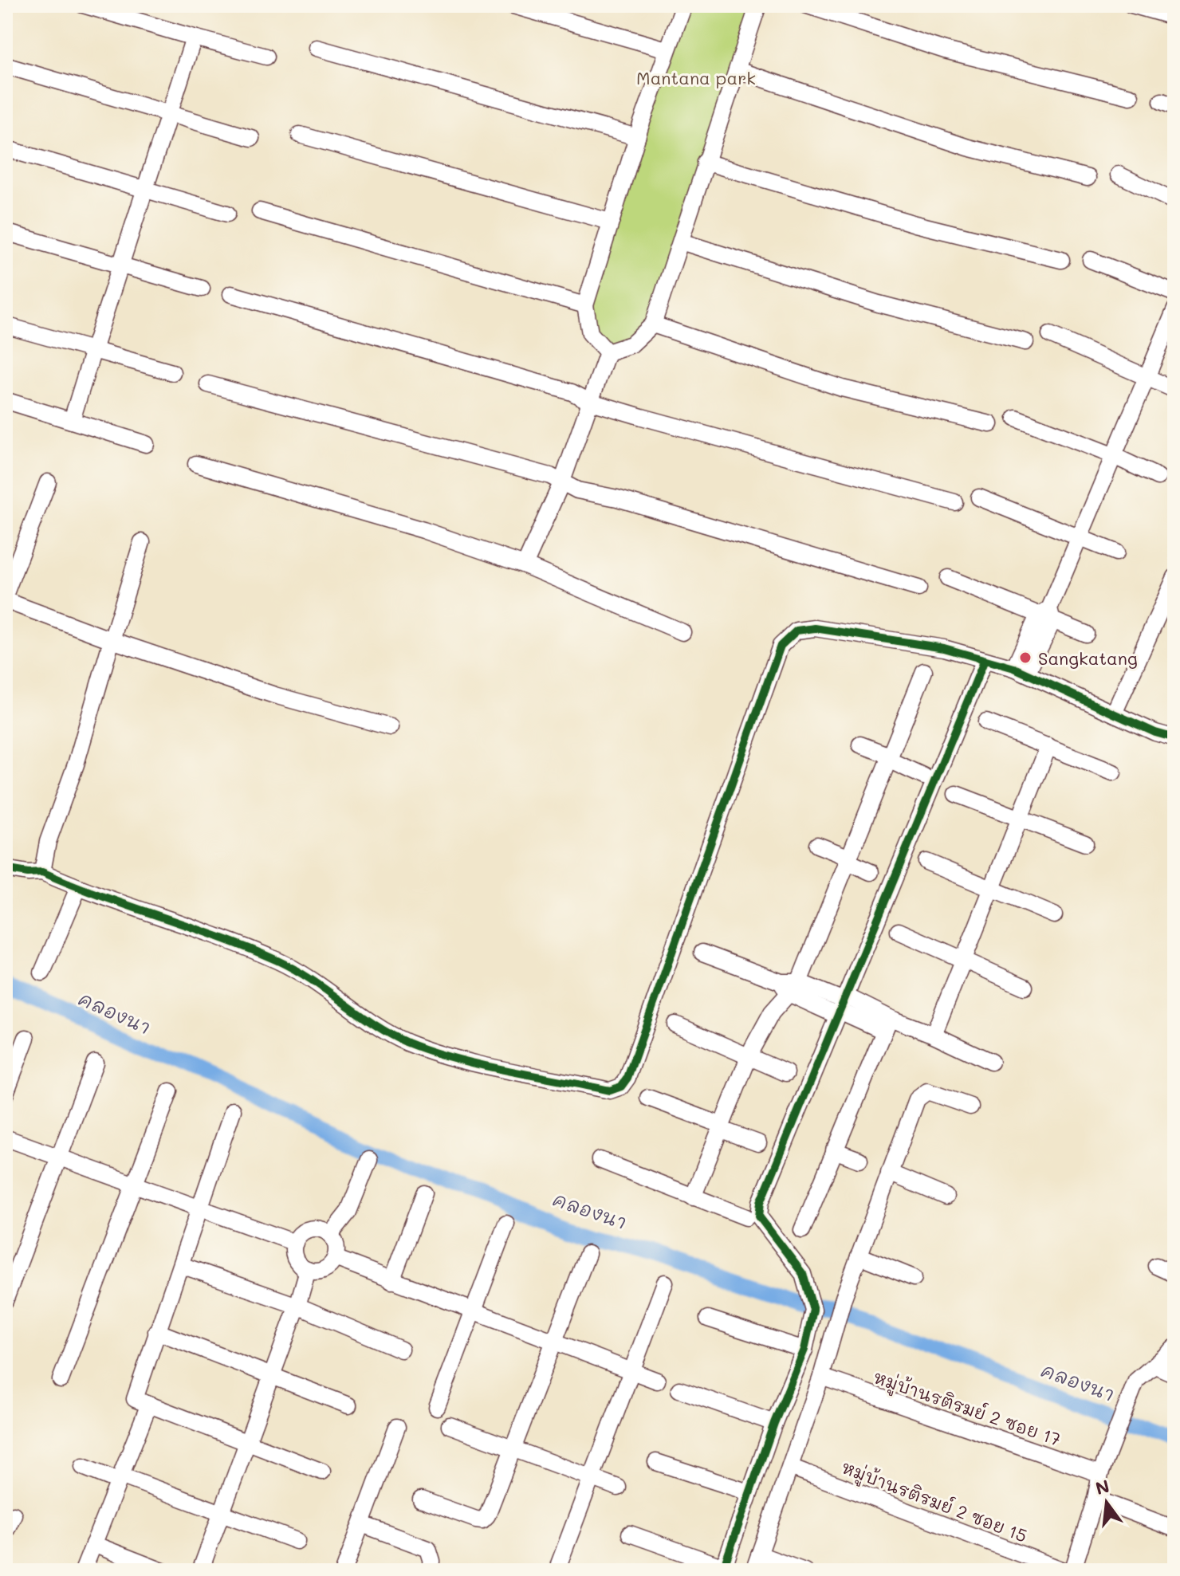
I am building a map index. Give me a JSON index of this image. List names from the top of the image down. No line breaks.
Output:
{"streets":{"street":["หมู่บ้านรติรมย์ 2 ซอย 17","หมู่บ้านรติรมย์ 2 ซอย 15"]},"water":["คลองนา"],"parks":["Mantana park"],"places":["Sangkatang"],"north":"top"}
